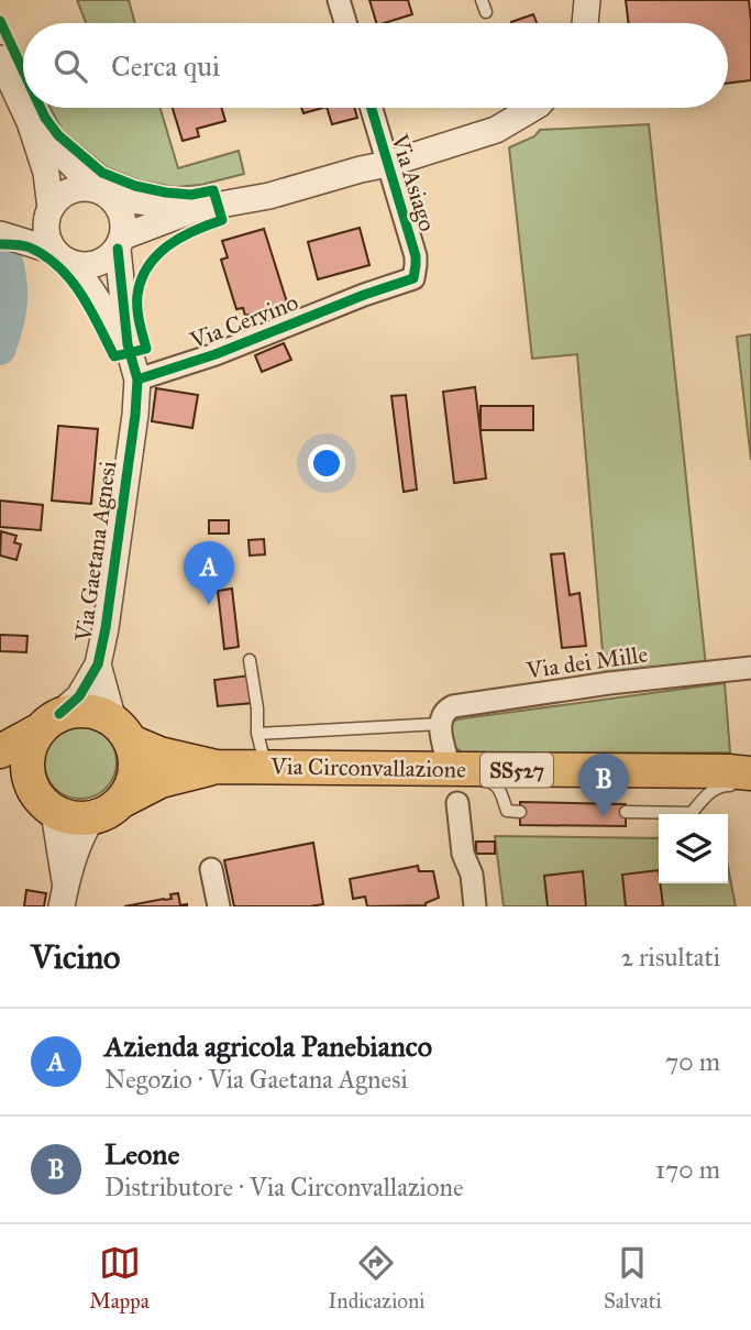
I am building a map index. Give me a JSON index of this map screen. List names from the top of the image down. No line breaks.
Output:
{"streets":{"main road":["Via Circonvallazione","SS527"],"street":["Via Asiago","Via Cervino","Via Gaetana Agnesi","Via dei Mille"]},"crossings":[["Via Asiago","Via Cervino"],["Via Cervino","Via Gaetana Agnesi"],["Via Gaetana Agnesi","Via Circonvallazione"],["Via Gaetana Agnesi","SS527"],["Via Circonvallazione","SS527"]],"page":{"search":"Cerca qui","pins":["A","B"],"heading":["Vicino","2 risultati"],"list":[{"mark":"A","name":"Azienda agricola Panebianco","note":"Negozio · Via Gaetana Agnesi","value":"70 m"},{"mark":"B","name":"Leone","note":"Distributore · Via Circonvallazione","value":"170 m"}],"nav":["Mappa","Indicazioni","Salvati"]}}
